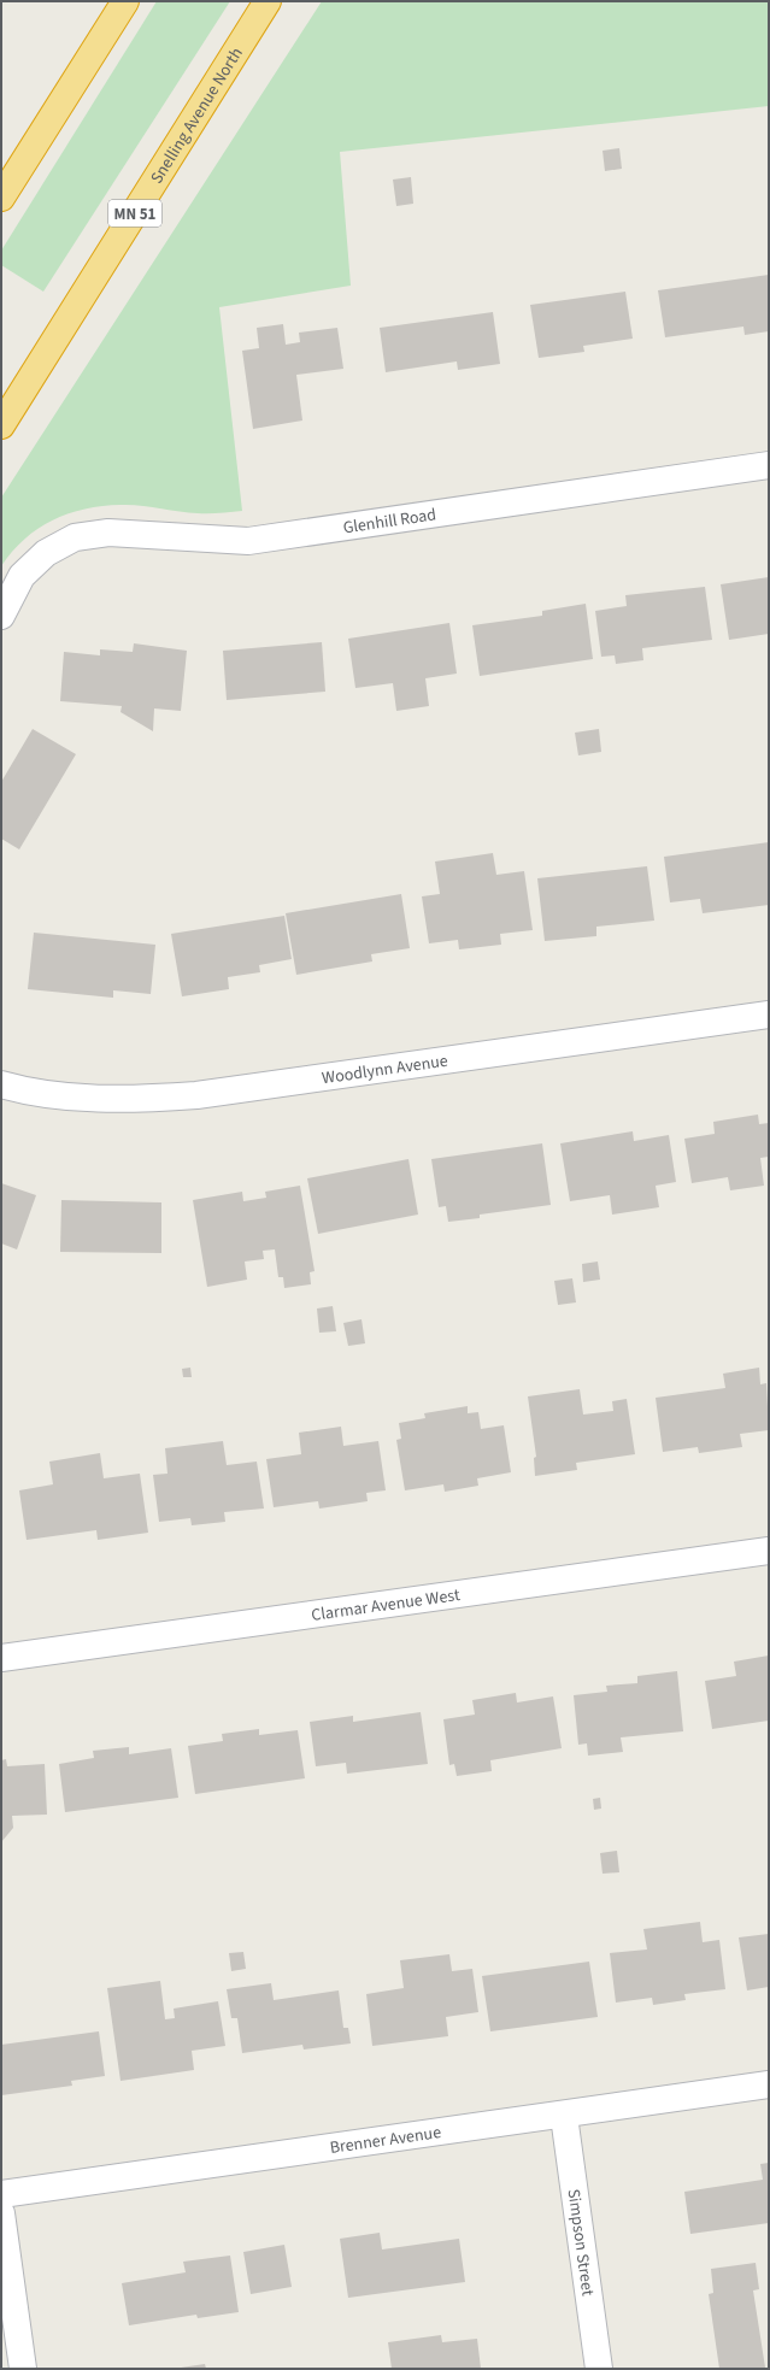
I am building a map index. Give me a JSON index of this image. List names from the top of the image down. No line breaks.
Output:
{"streets":{"highway":["Snelling Avenue North","MN 51"],"street":["Glenhill Road","Woodlynn Avenue","Clarmar Avenue West","Brenner Avenue","Simpson Street"]},"crossings":[["Brenner Avenue","Simpson Street"]]}
